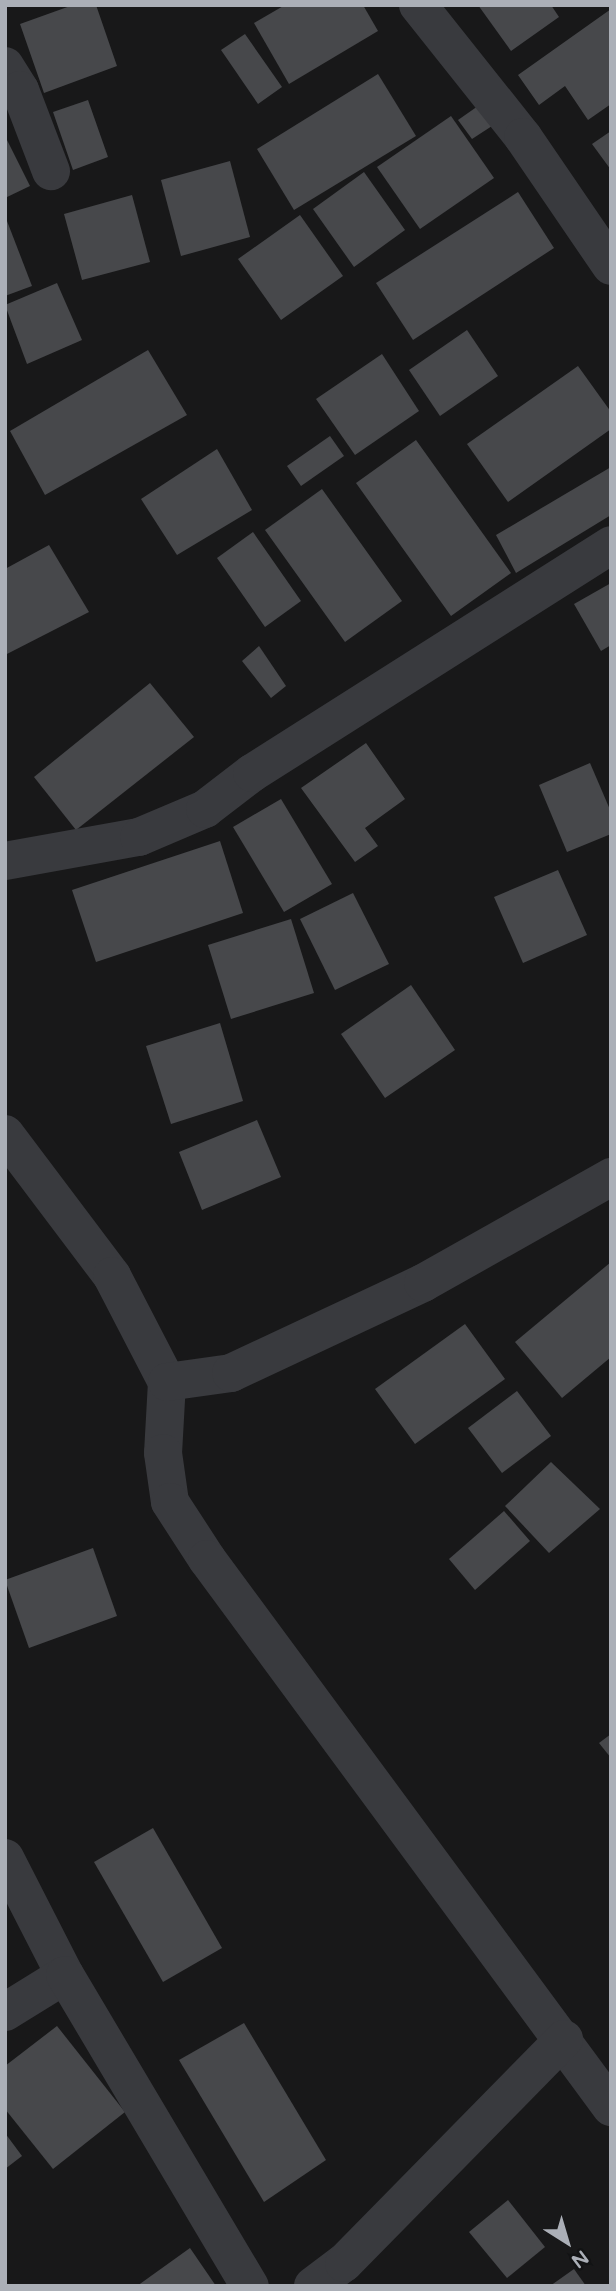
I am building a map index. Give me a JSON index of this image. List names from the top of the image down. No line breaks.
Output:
{"north":"bottom right"}
